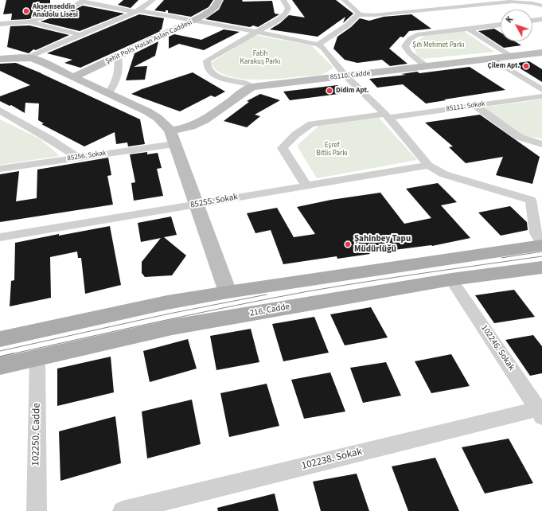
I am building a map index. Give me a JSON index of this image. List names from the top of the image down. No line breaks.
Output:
{"streets":{"main road":["216. Cadde"],"street":["Şehit Polis Hasan Aslan Caddesi","85110. Cadde","85111. Sokak","85256. Sokak","85255. Sokak","102246. Sokak","102250. Cadde","102238. Sokak"]},"crossings":[["85111. Sokak","85255. Sokak"],["216. Cadde","102246. Sokak"],["216. Cadde","102250. Cadde"],["102246. Sokak","102238. Sokak"]],"parks":["Şıh Mehmet Parkı","Fatih Karakuş Parkı","Eşref Bitlis Parkı"],"places":["Akşemseddin Anadolu Lisesi","Çilem Apt.","Didim Apt.","Şahinbey Tapu Müdürlüğü"],"north":"top left"}
